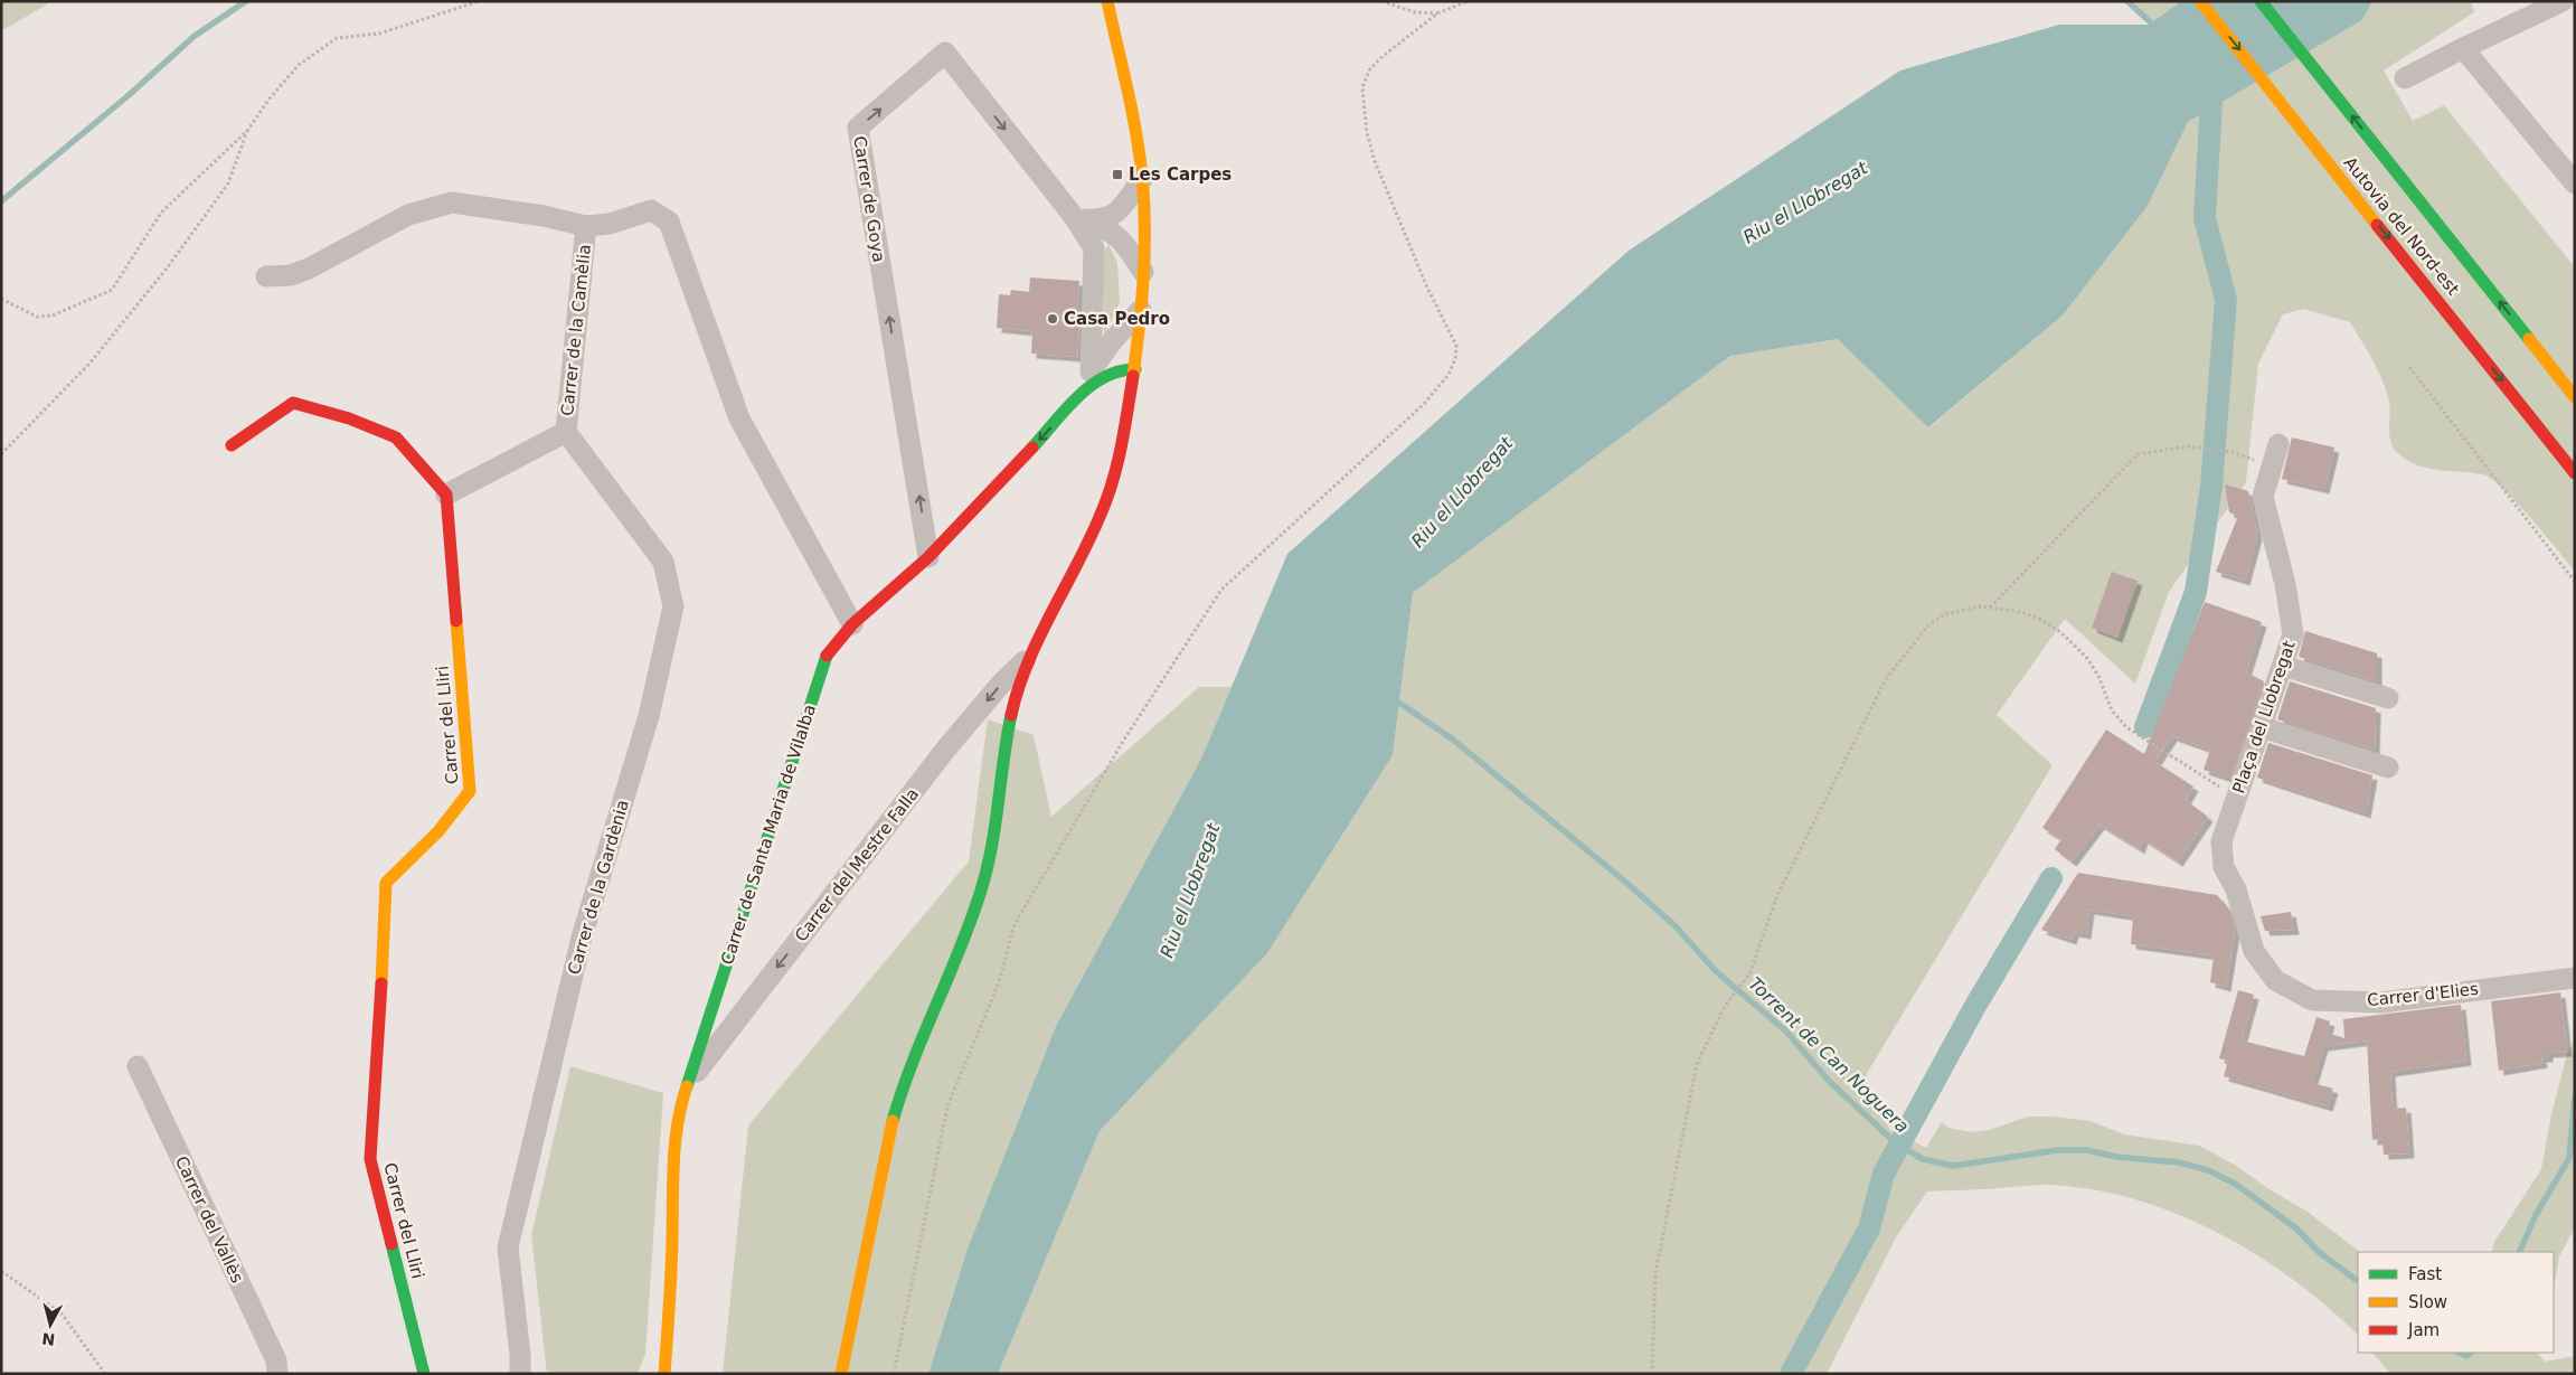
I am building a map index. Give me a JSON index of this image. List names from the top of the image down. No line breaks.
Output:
{"streets":{"main road":["Autovia del Nord-est","Carrer del Lliri","Carrer de Santa Maria de Vilalba"],"street":["Carrer de Goya","Carrer de la Camèlia","Plaça del Llobregat","Carrer del Mestre Falla","Carrer de la Gardènia","Carrer d'Elies","Carrer del Vallès"]},"crossings":[["Carrer de Goya","Carrer de Santa Maria de Vilalba"],["Carrer de la Camèlia","Carrer del Lliri"],["Carrer de la Camèlia","Carrer de la Gardènia"],["Plaça del Llobregat","Carrer d'Elies"],["Carrer de Santa Maria de Vilalba","Carrer del Mestre Falla"]],"one_way":["Carrer del Mestre Falla"],"water":["Riu el Llobregat","Torrent de Can Noguera"],"places":{"transit":["Les Carpes"],"other":["Casa Pedro"]},"legend":["Fast","Slow","Jam"],"north":"bottom"}
